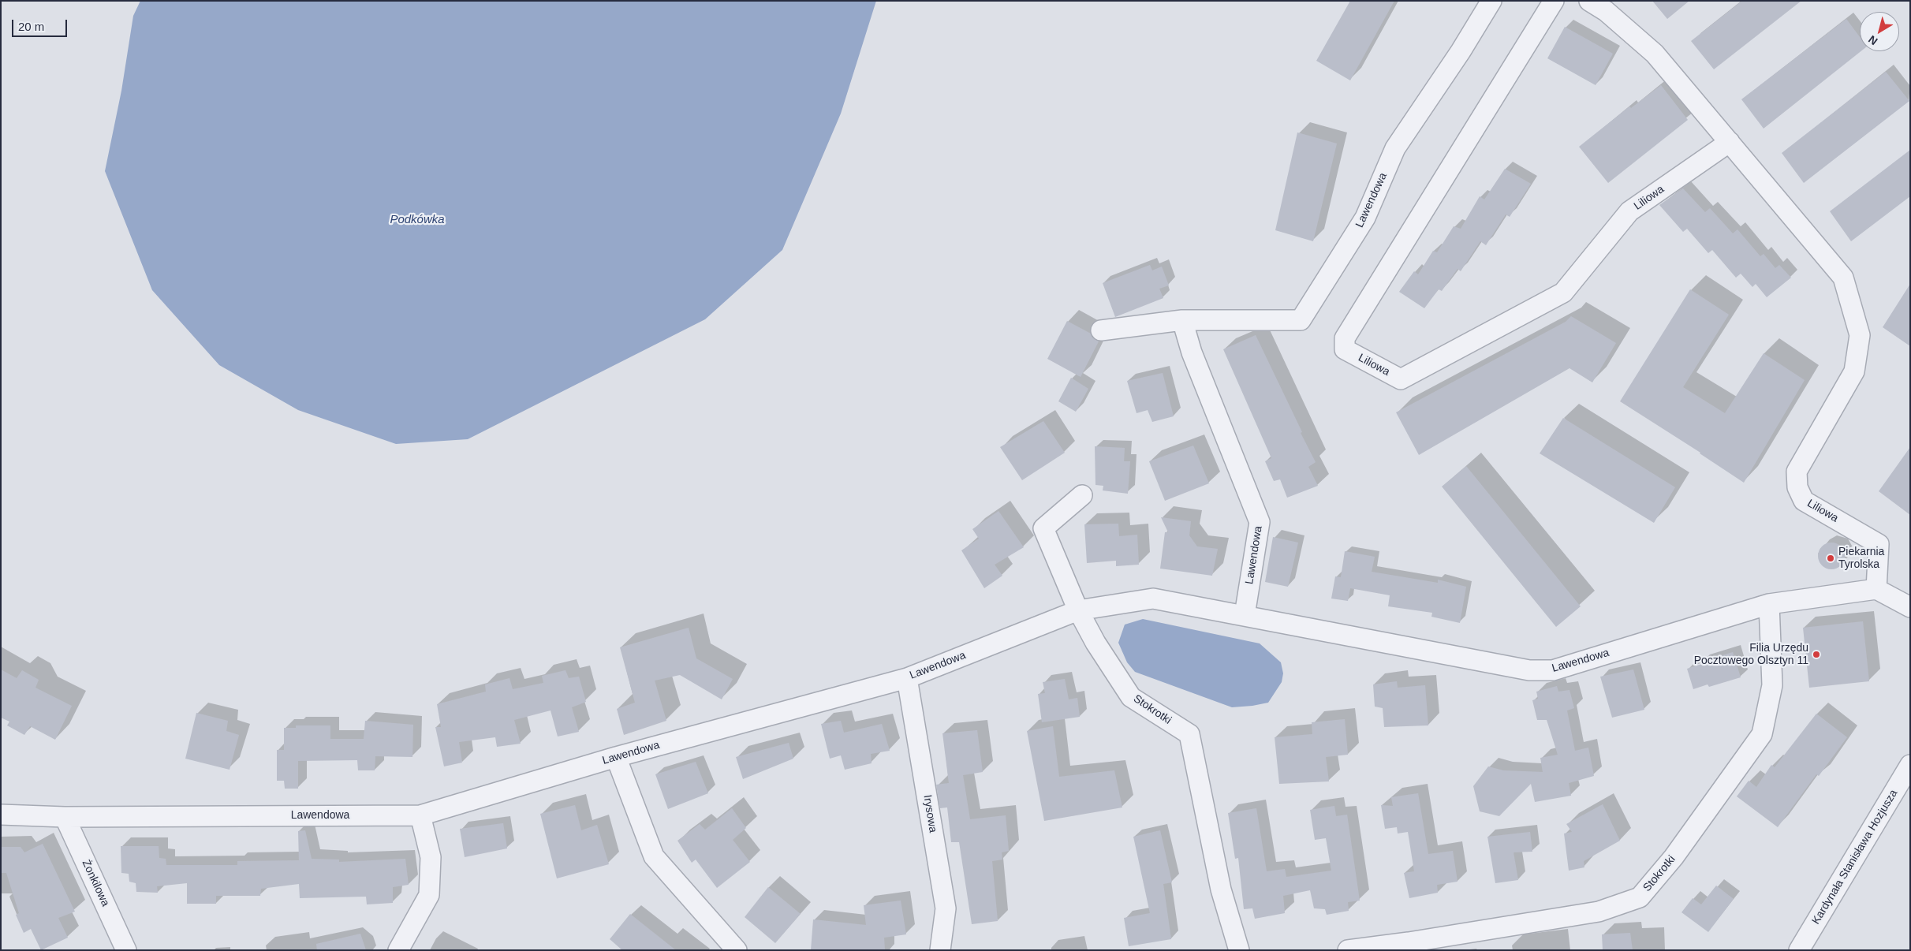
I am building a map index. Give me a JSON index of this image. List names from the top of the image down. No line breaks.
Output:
{"streets":{"street":["Liliowa","Lawendowa","Stokrotki","Irysowa","Kardynała Stanisława Hozjusza","Żonkilowa"]},"crossings":[["Liliowa","Lawendowa"],["Lawendowa","Stokrotki"],["Lawendowa","Irysowa"],["Lawendowa","Żonkilowa"]],"water":["Podkówka"],"places":["Piekarnia Tyrolska","Filia Urzędu Pocztowego Olsztyn 11"],"scale_bar":"20 m","north":"bottom left"}
